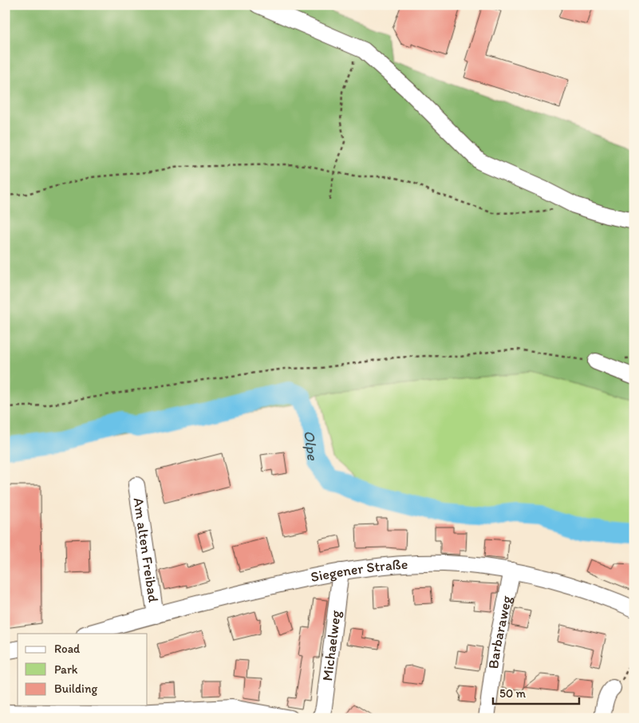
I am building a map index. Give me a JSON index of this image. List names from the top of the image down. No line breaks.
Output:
{"streets":{"street":["Am alten Freibad","Siegener Straße","Barbaraweg","Michaelweg"]},"crossings":[["Am alten Freibad","Siegener Straße"],["Siegener Straße","Barbaraweg"],["Siegener Straße","Michaelweg"]],"water":["Olpe"],"legend":["Road","Park","Building"],"scale_bar":"50 m"}
